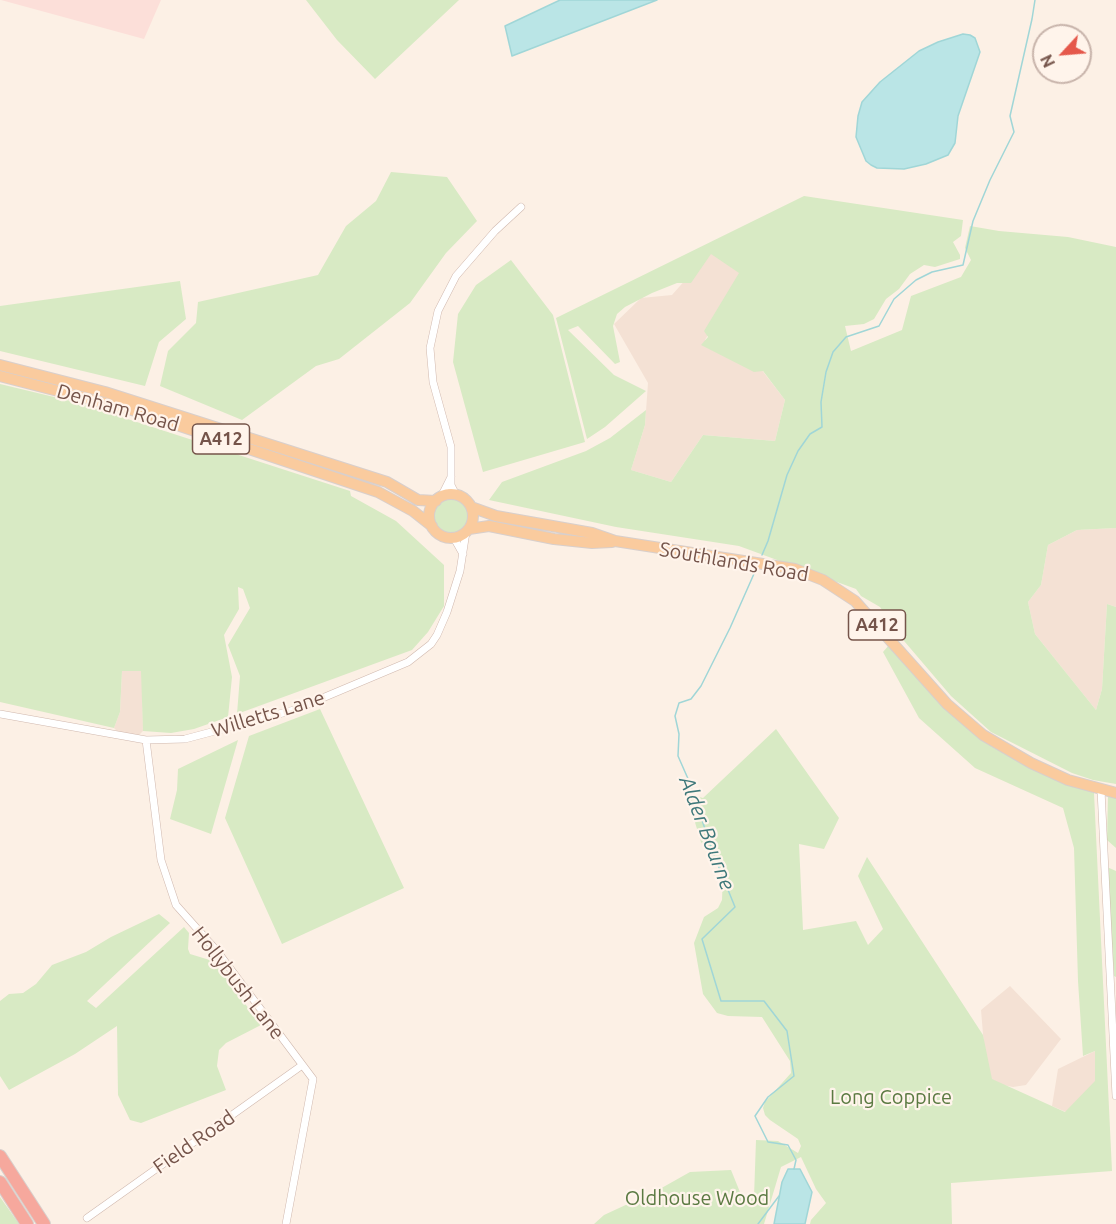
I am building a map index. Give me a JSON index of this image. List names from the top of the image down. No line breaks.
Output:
{"streets":{"main road":["Denham Road","A412","Southlands Road"],"street":["Willetts Lane","Hollybush Lane","Field Road"]},"crossings":[["Denham Road","A412"],["Denham Road","Willetts Lane"],["A412","Southlands Road"],["A412","Willetts Lane"],["Willetts Lane","Hollybush Lane"],["Hollybush Lane","Field Road"]],"water":["Alder Bourne"],"parks":["Long Coppice","Oldhouse Wood"],"north":"bottom left"}
